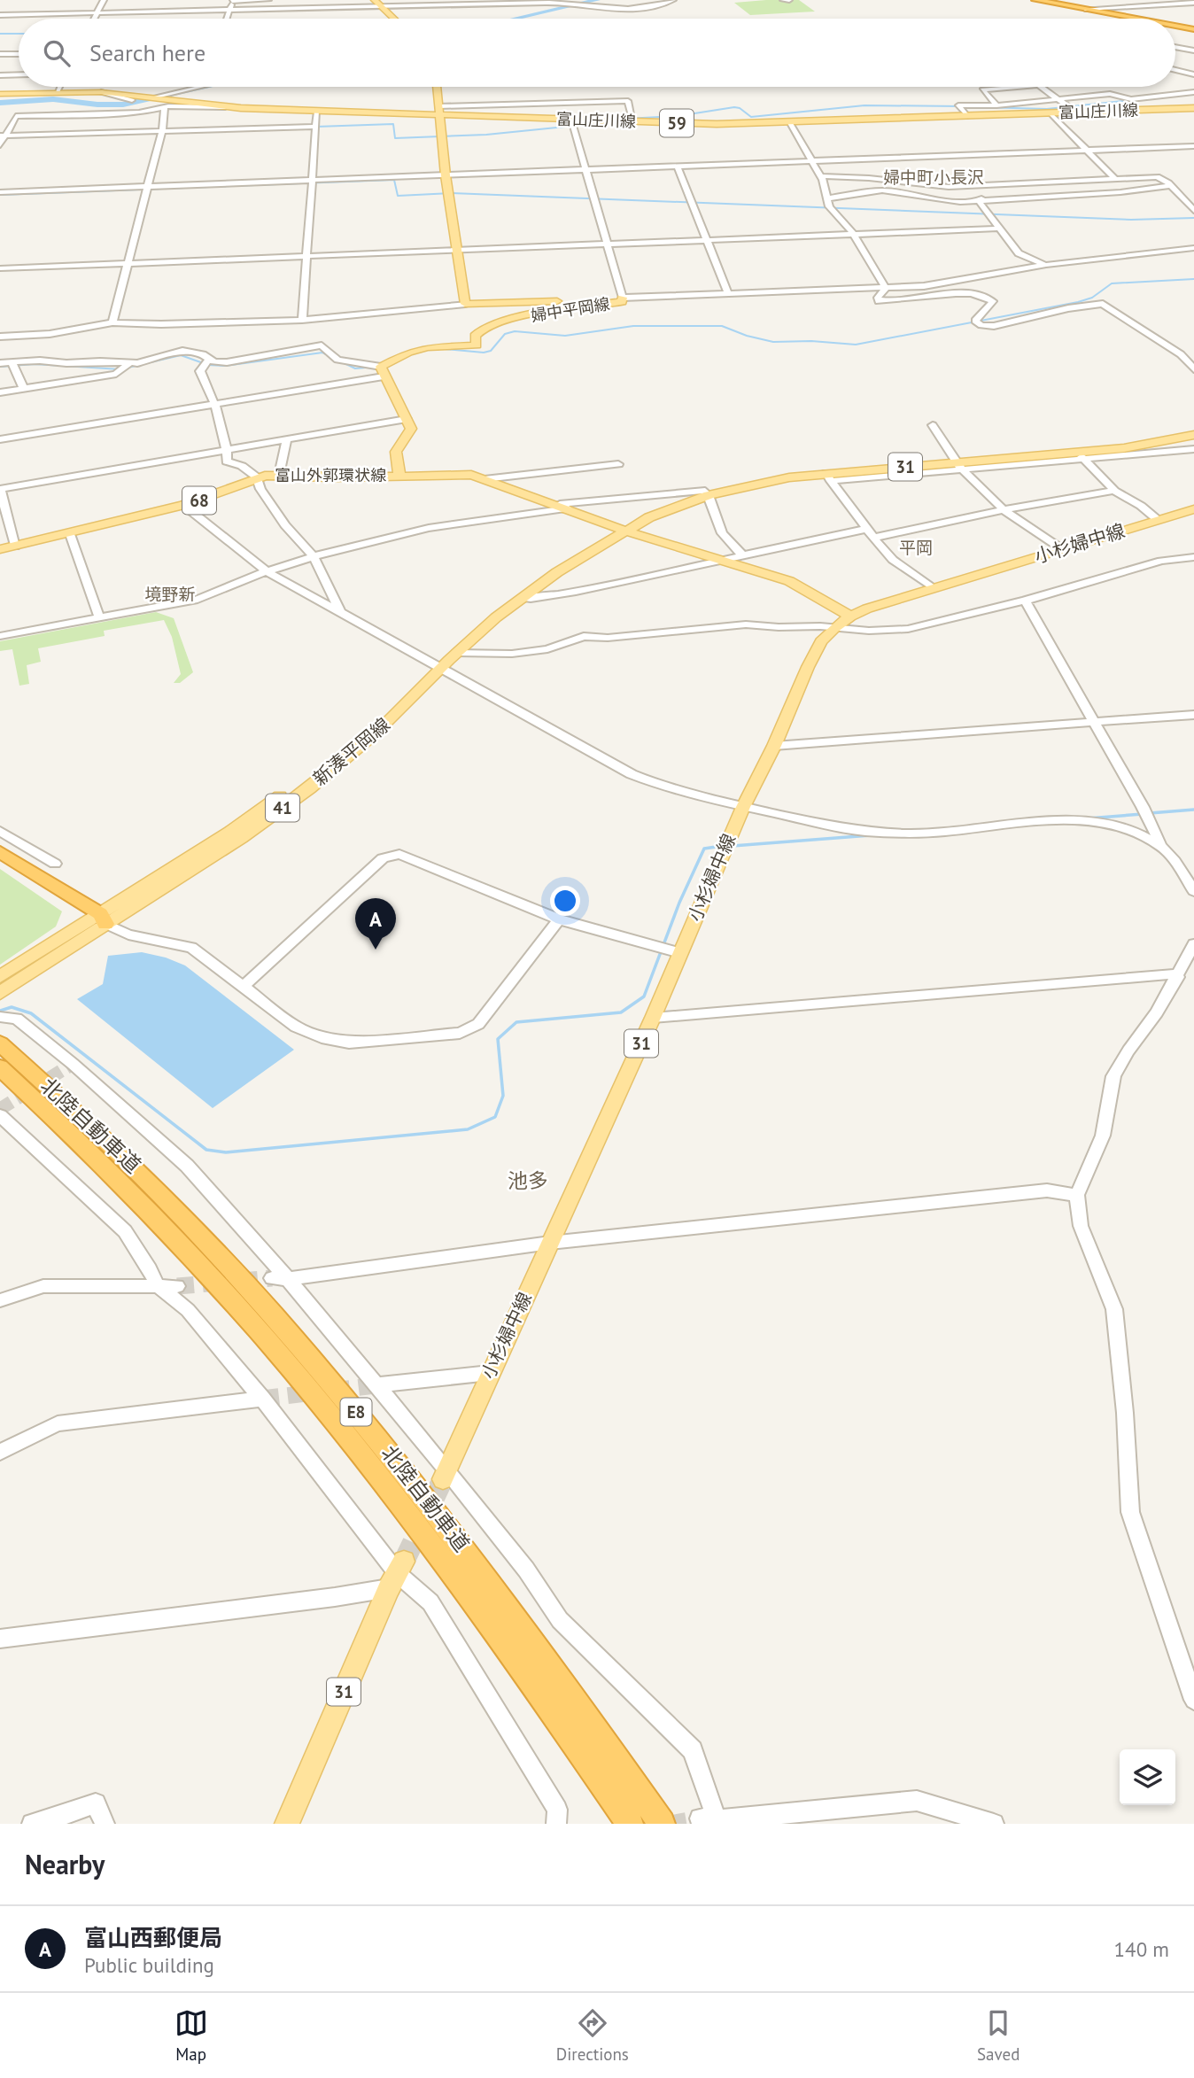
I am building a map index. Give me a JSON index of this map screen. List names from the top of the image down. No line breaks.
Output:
{"streets":{"highway":["北陸自動車道","E8"],"main road":["富山庄川線","59","婦中平岡線","31","富山外郭環状線","68","小杉婦中線","新湊平岡線","41"]},"crossings":[["31","富山外郭環状線"],["31","新湊平岡線"],["富山外郭環状線","新湊平岡線"]],"districts":["婦中町小長沢","平岡","境野新","池多"],"page":{"search":"Search here","pins":"A","heading":"Nearby","list":[{"mark":"A","name":"富山西郵便局","note":"Public building","value":"140 m"}],"nav":["Map","Directions","Saved"]}}
